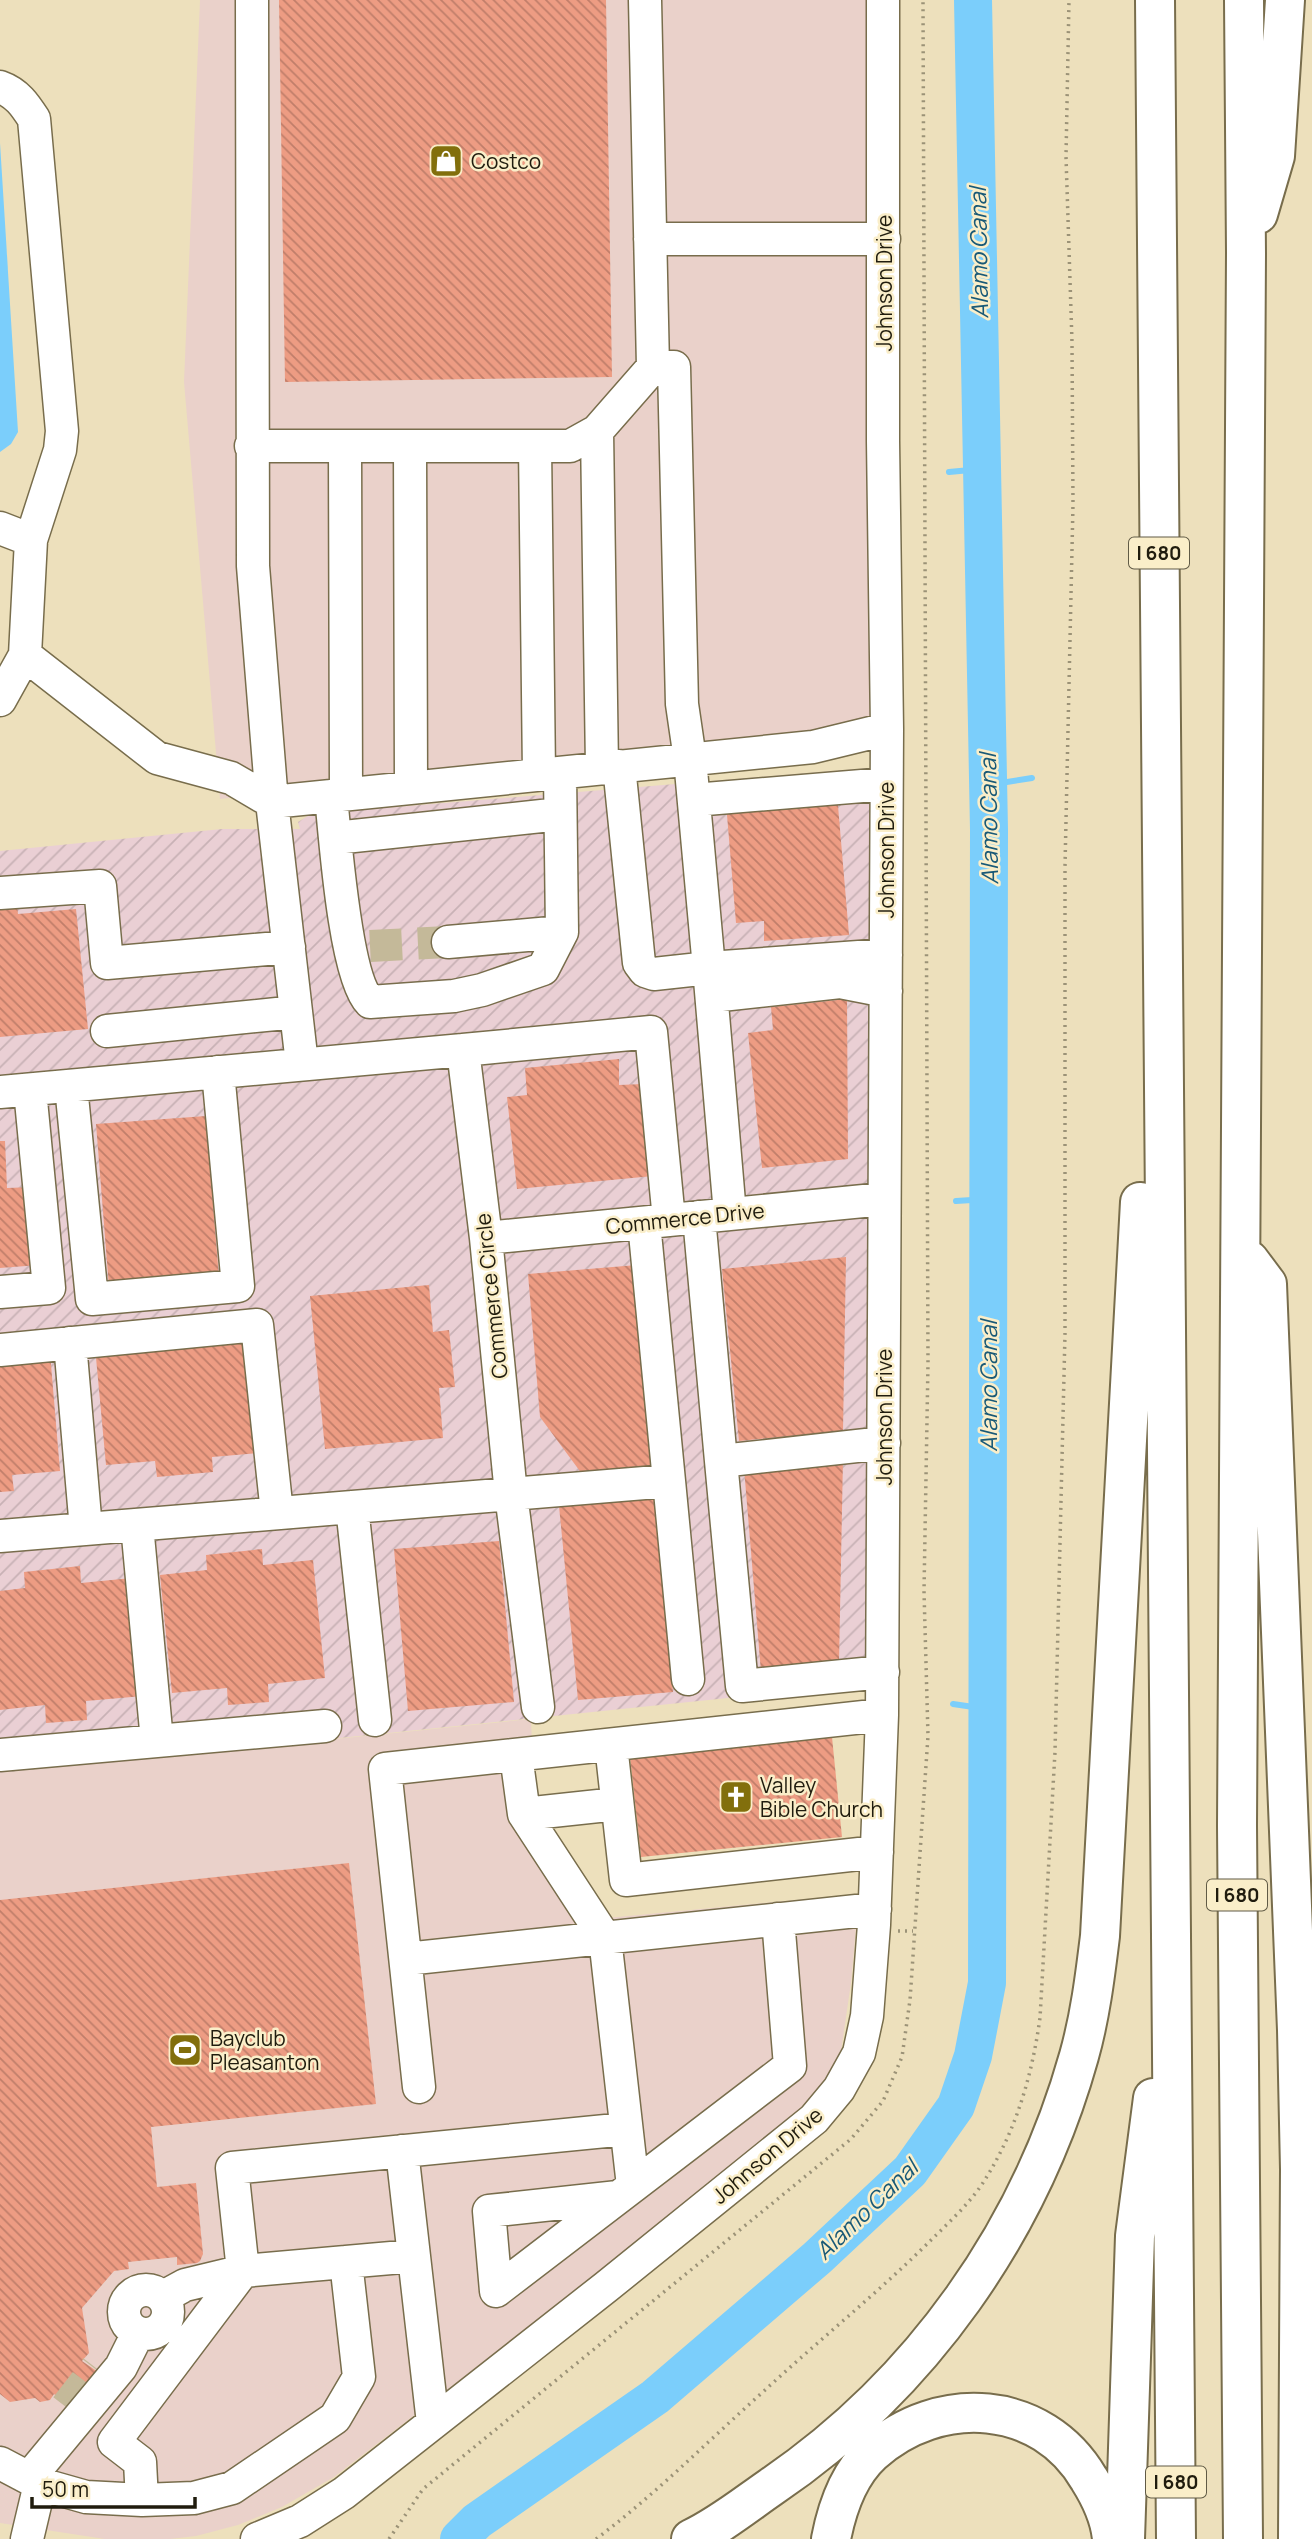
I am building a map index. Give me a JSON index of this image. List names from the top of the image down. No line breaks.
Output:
{"streets":{"highway":["I 680"],"street":["Johnson Drive","Commerce Drive","Commerce Circle"]},"crossings":[["Johnson Drive","Commerce Drive"],["Commerce Drive","Commerce Circle"]],"water":["Alamo Canal"],"places":{"shop":["Costco"],"church":["Valley Bible Church"],"sports":["Bayclub Pleasanton"]},"scale_bar":"50 m"}
